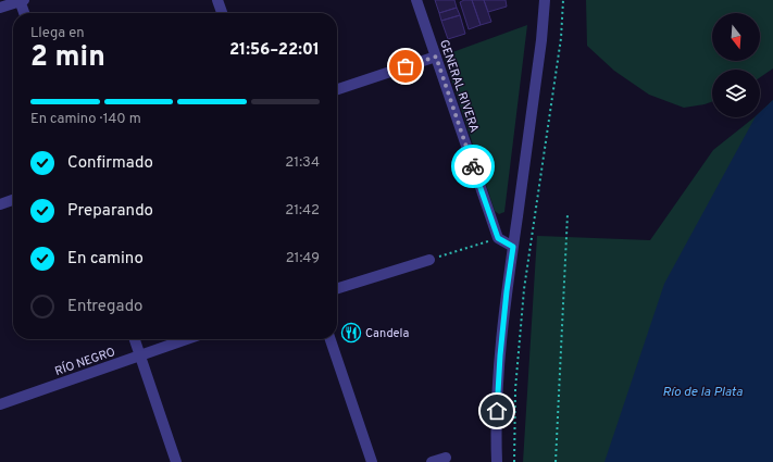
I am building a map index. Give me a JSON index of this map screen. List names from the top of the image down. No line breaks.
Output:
{"streets":{"street":["GENERAL RIVERA","RÍO NEGRO"]},"water":["Río de la Plata"],"places":{"restaurant":["Candela"]},"north":"bottom","page":{"heading":["2 min","Llega en","21:56–22:01"],"bar":"En camino · 140 m","list":[["Confirmado","21:34"],["Preparando","21:42"],["En camino","21:49"],"Entregado"]}}
